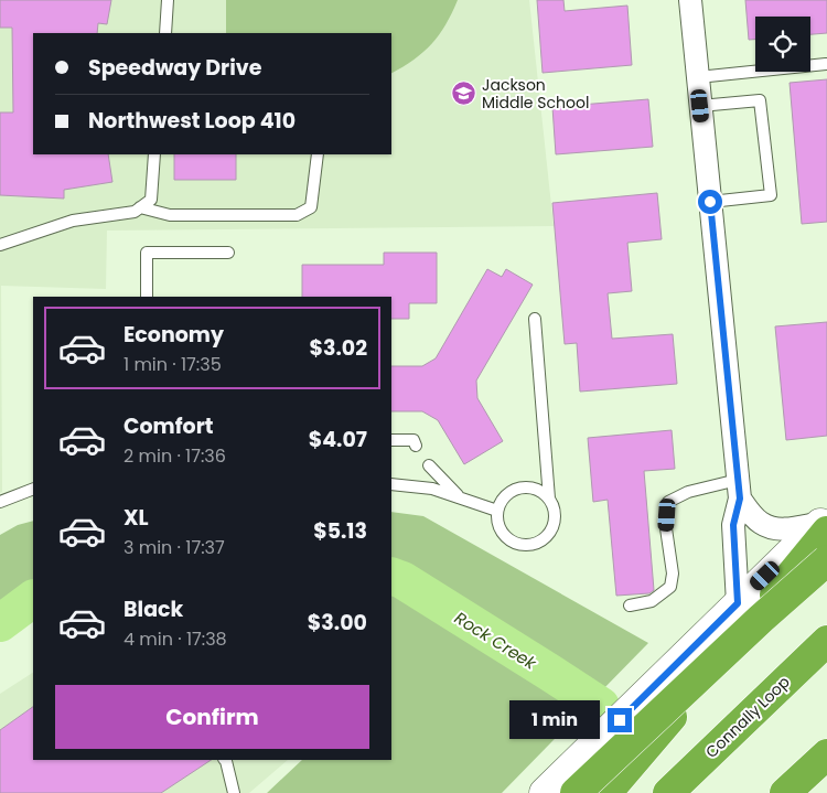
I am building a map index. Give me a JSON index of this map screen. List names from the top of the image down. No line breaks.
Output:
{"streets":{"highway":["Connally Loop"]},"water":["Rock Creek"],"places":{"school or university":["Jackson Middle School"]},"page":{"banner":["Speedway Drive","Northwest Loop 410"],"list":[{"name":"Economy","note":"1 min · 17:35","value":"$3.02"},{"name":"Comfort","note":"2 min · 17:36","value":"$4.07"},{"name":"XL","note":"3 min · 17:37","value":"$5.13"},{"name":"Black","note":"4 min · 17:38","value":"$3.00"}],"buttons":"Confirm","bubble":"1 min"}}
